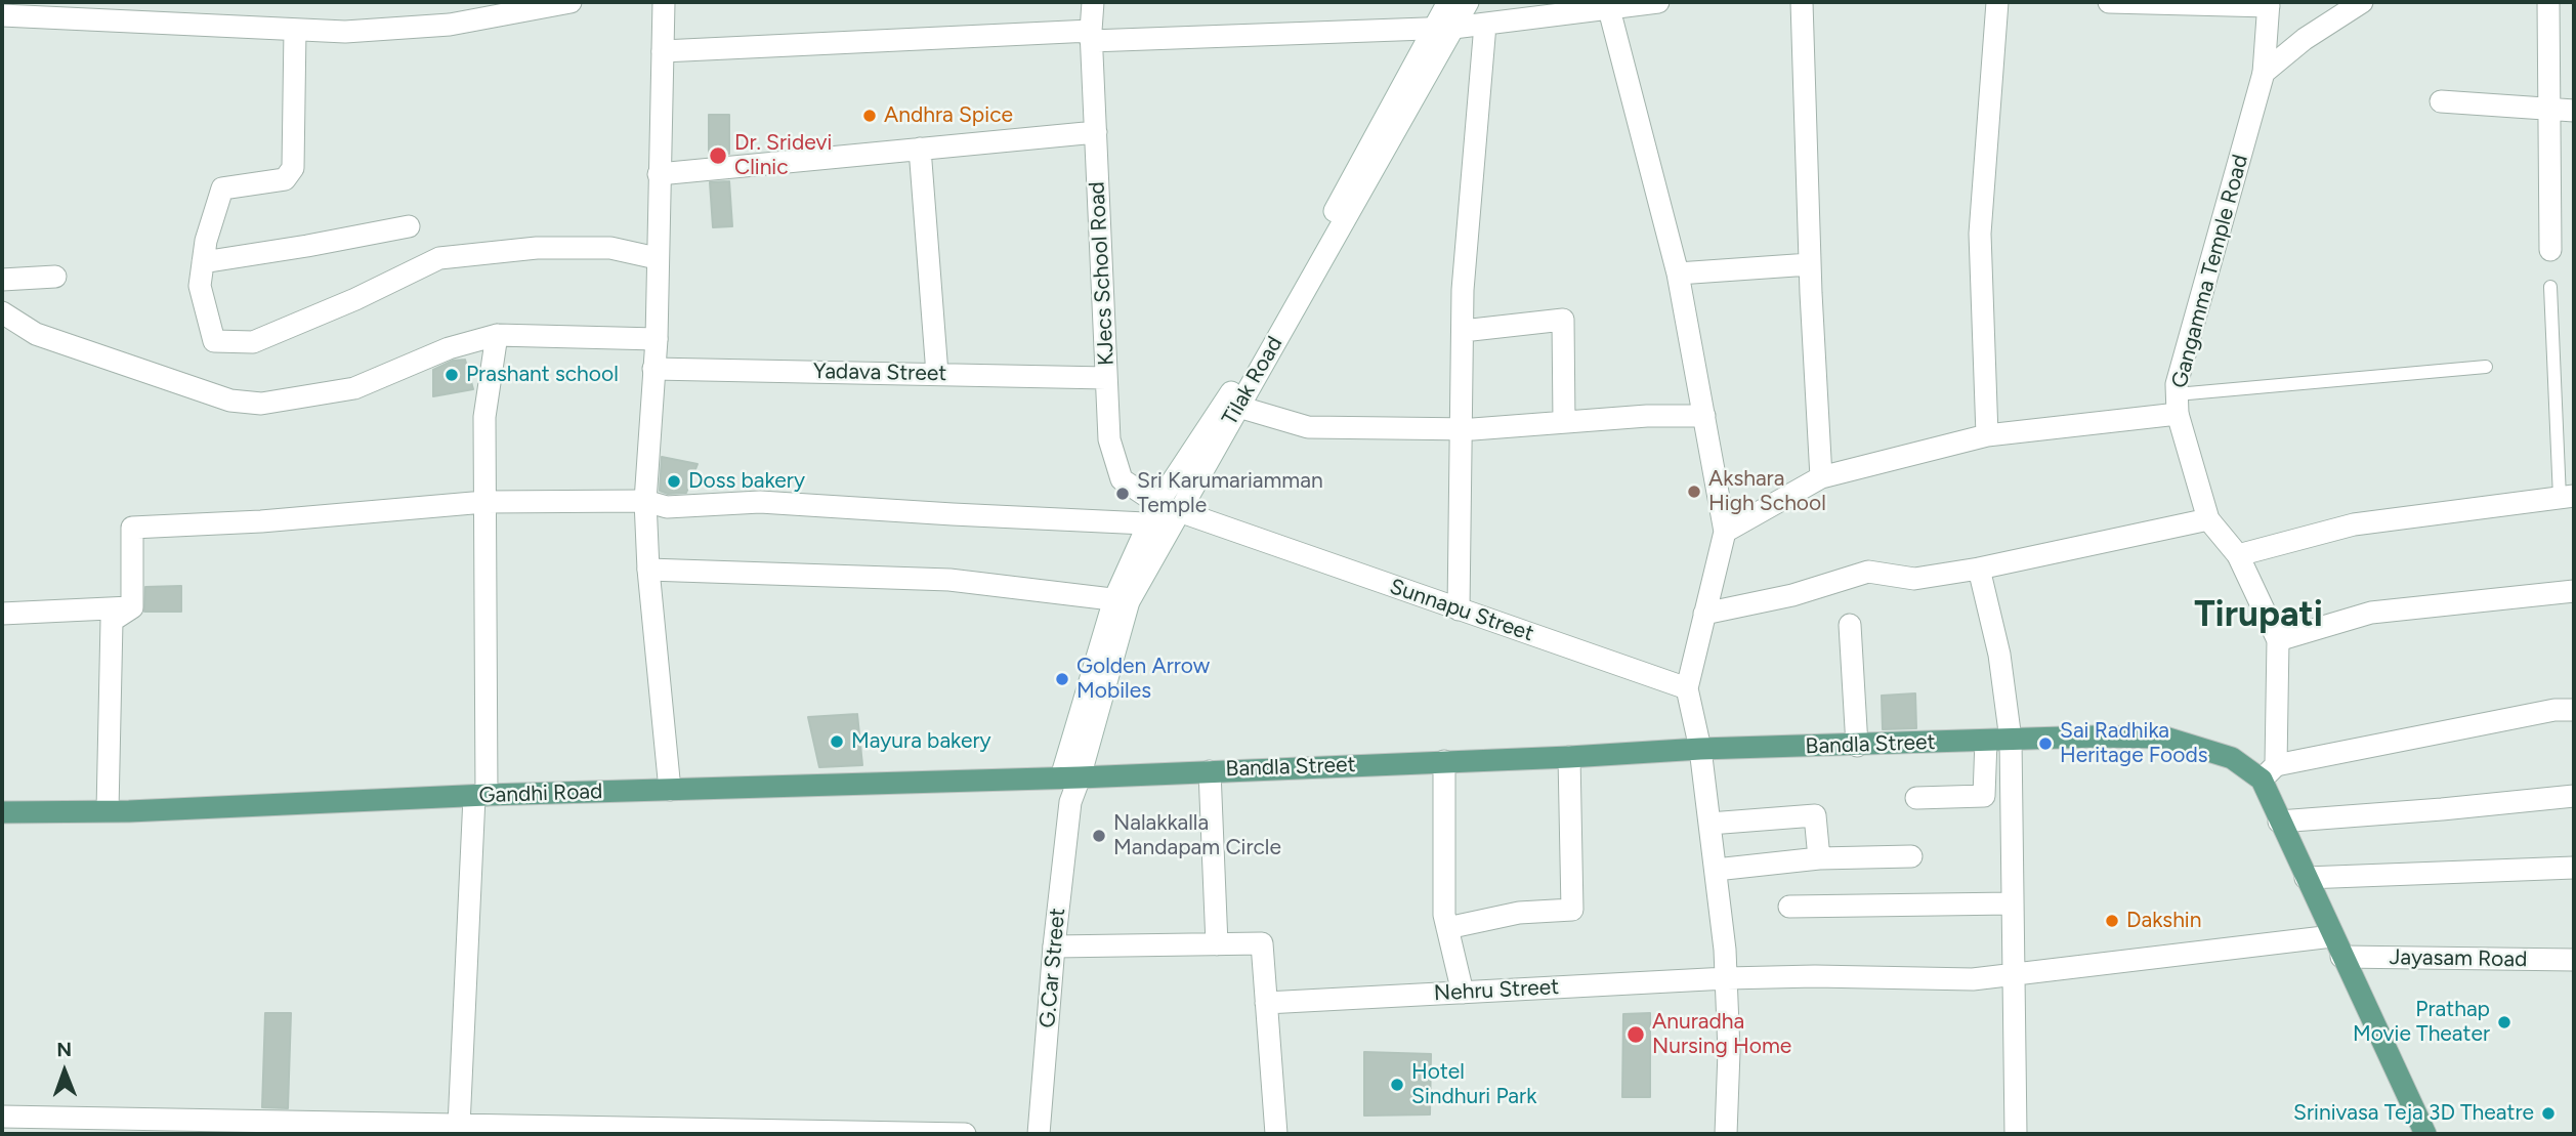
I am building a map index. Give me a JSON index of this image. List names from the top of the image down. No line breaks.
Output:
{"streets":{"main road":["Bandla Street","Gandhi Road"],"street":["Gangamma Temple Road","KJecs School Road","Yadava Street","Tilak Road","Sunnapu Street","Jayasam Road","G.Car Street","Nehru Street"]},"crossings":[["Gangamma Temple Road","Bandla Street"],["KJecs School Road","Yadava Street"],["KJecs School Road","Tilak Road"],["KJecs School Road","Sunnapu Street"],["Tilak Road","Sunnapu Street"],["Tilak Road","Bandla Street"],["Tilak Road","Gandhi Road"],["Tilak Road","G.Car Street"],["Bandla Street","Gandhi Road"],["Bandla Street","G.Car Street"],["Gandhi Road","G.Car Street"]],"districts":["Tirupati"],"places":["Andhra Spice","Dr. Sridevi Clinic","Prashant school","Doss bakery","Akshara High School","Sri Karumariamman Temple","Golden Arrow Mobiles","Mayura bakery","Sai Radhika Heritage Foods","Nalakkalla Mandapam Circle","Dakshin","Prathap Movie Theater","Anuradha Nursing Home","Hotel Sindhuri Park","Srinivasa Teja 3D Theatre"],"north":"top"}
